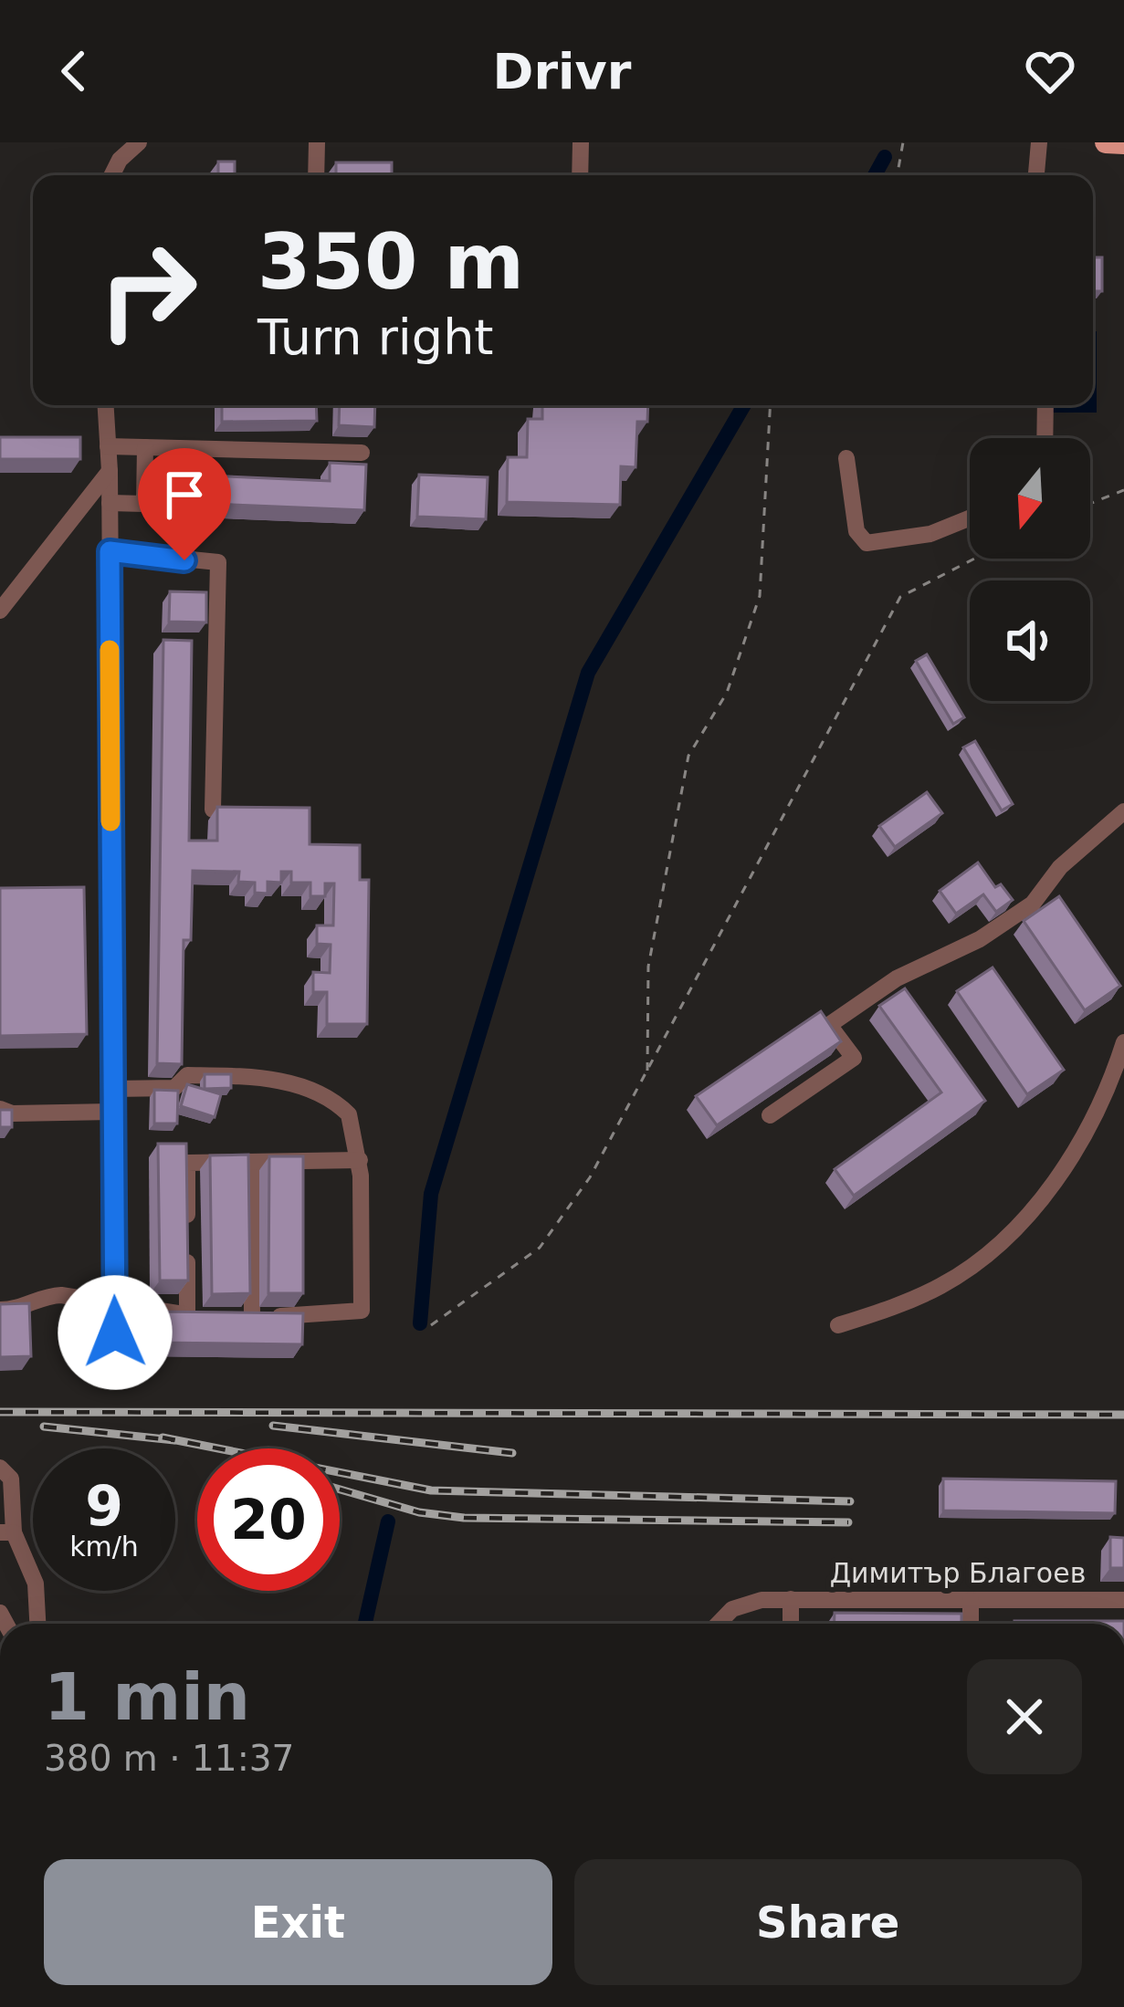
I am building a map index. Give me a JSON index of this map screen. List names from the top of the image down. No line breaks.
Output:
{"streets":{"street":["Димитър Благоев"]},"north":"bottom","page":{"header":"Drivr","turn":["350 m","Turn right"],"speed":"9 km/h","limit":"20","heading":["1 min","380 m · 11:37"],"buttons":["Exit","Share"]}}
